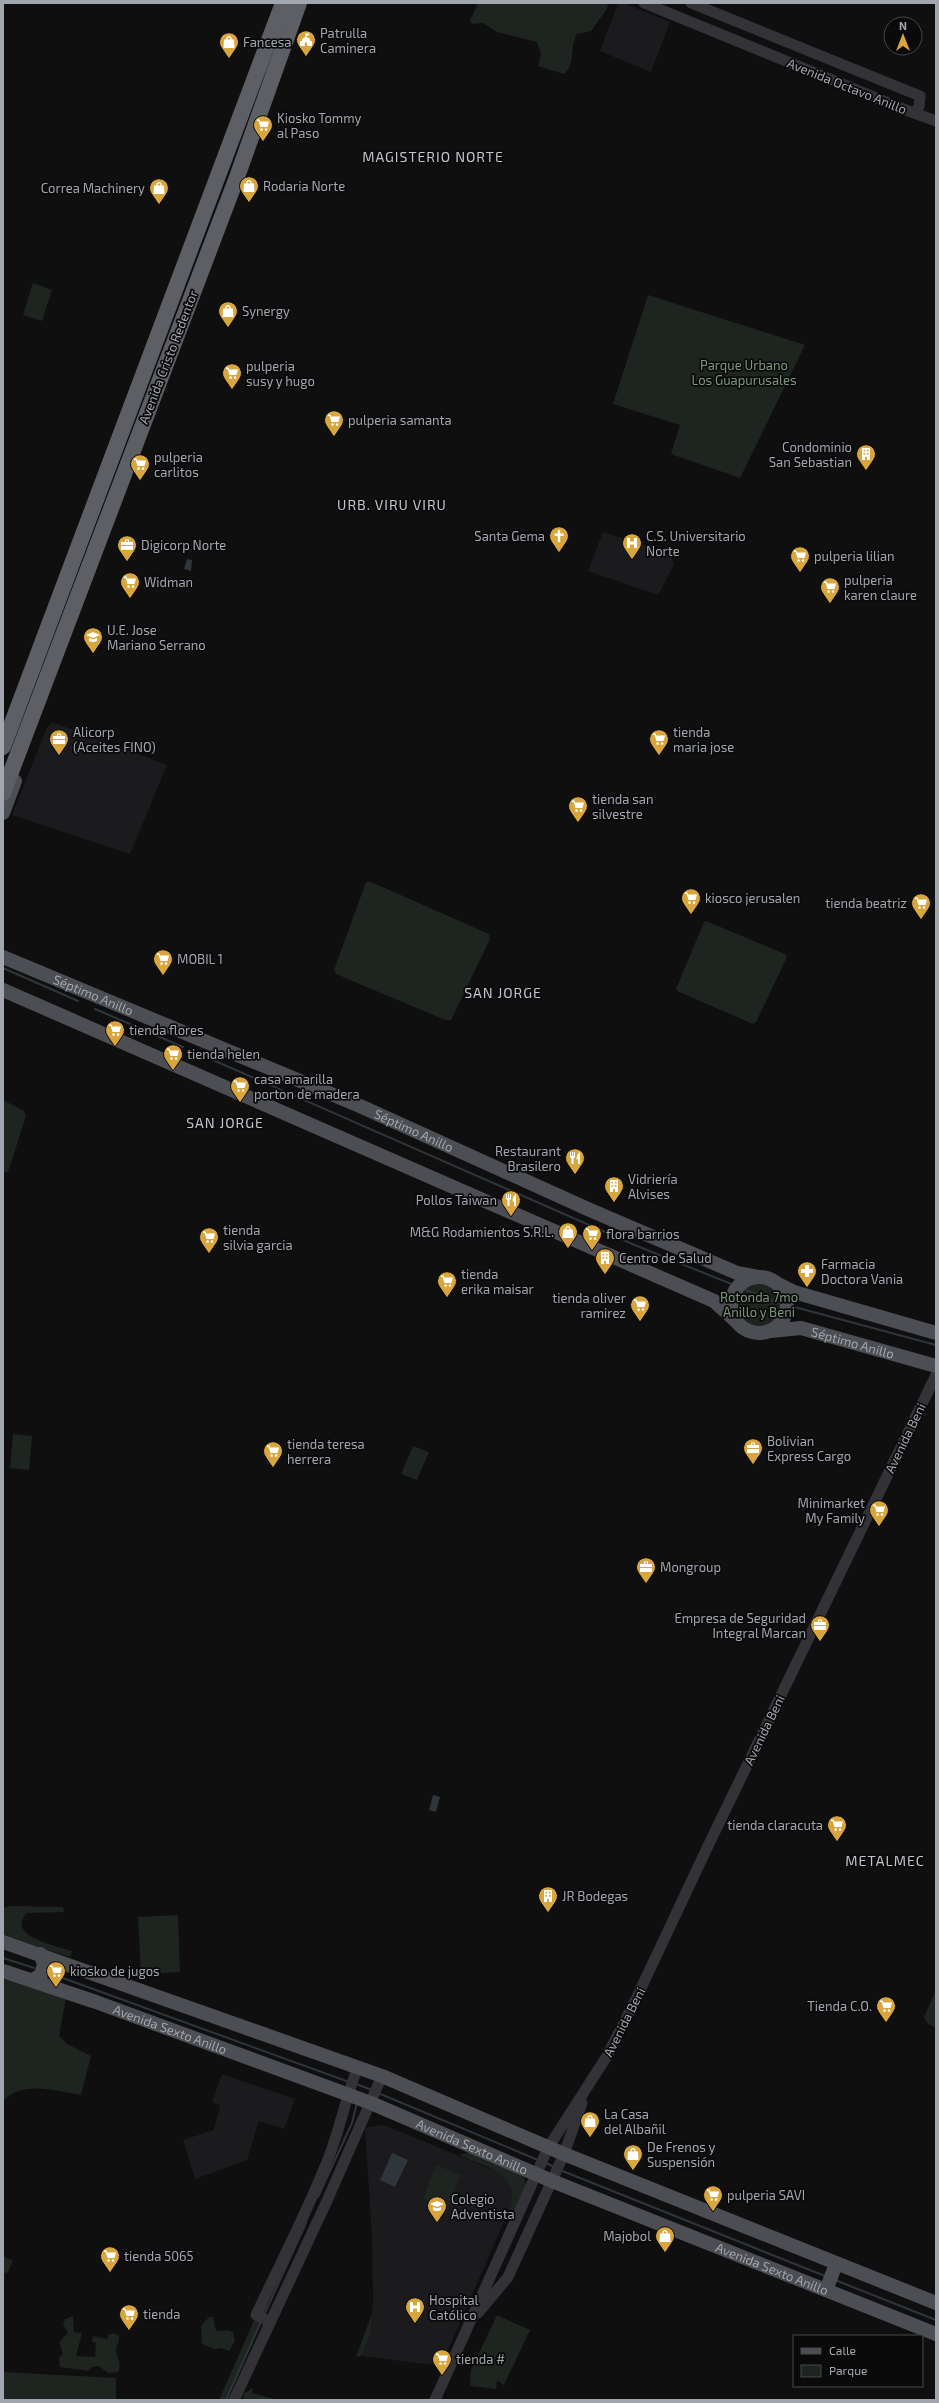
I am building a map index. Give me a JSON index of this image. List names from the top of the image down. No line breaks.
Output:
{"streets":{"highway":["Avenida Cristo Redentor"],"main road":["Séptimo Anillo","Avenida Sexto Anillo"],"street":["Avenida Octavo Anillo","Avenida Beni"]},"crossings":[["Avenida Beni","Avenida Sexto Anillo"]],"districts":["MAGISTERIO NORTE","URB. VIRU VIRU","SAN JORGE","SAN JORGE","METALMEC"],"parks":["Parque Urbano Los Guapurusales","Rotonda 7mo Anillo y Beni"],"places":{"public building":["Patrulla Caminera"],"shop":["Fancesa","Rodaria Norte","Correa Machinery","Synergy","M&G Rodamientos S.R.L.","La Casa del Albañil","De Frenos y Suspensión","Majobol"],"supermarket":["Kiosko Tommy al Paso","pulperia susy y hugo","pulperia samanta","pulperia carlitos","pulperia lilian","Widman","pulperia karen claure","tienda maria jose","tienda san silvestre","kiosco jerusalen","tienda beatriz","MOBIL 1","tienda flores","tienda helen","casa amarilla porton de madera","flora barrios","tienda silvia garcia","tienda erika maisar","tienda oliver ramirez","tienda teresa herrera","Minimarket My Family","tienda claracuta","kiosko de jugos","Tienda C.O.","pulperia SAVI","tienda 5065","tienda","tienda #"],"building":["Condominio San Sebastian","Vidriería Alvises","Centro de Salud","JR Bodegas"],"church":["Santa Gema"],"hospital":["C.S. Universitario Norte","Hospital Católico"],"office":["Digicorp Norte","Alicorp (Aceites FINO)","Bolivian Express Cargo","Mongroup","Empresa de Seguridad Integral Marcan"],"school or university":["U.E. Jose Mariano Serrano","Colegio Adventista"],"restaurant":["Restaurant Brasilero","Pollos Taiwan"],"pharmacy":["Farmacia Doctora Vania"]},"legend":["Calle","Parque"],"north":"top"}
